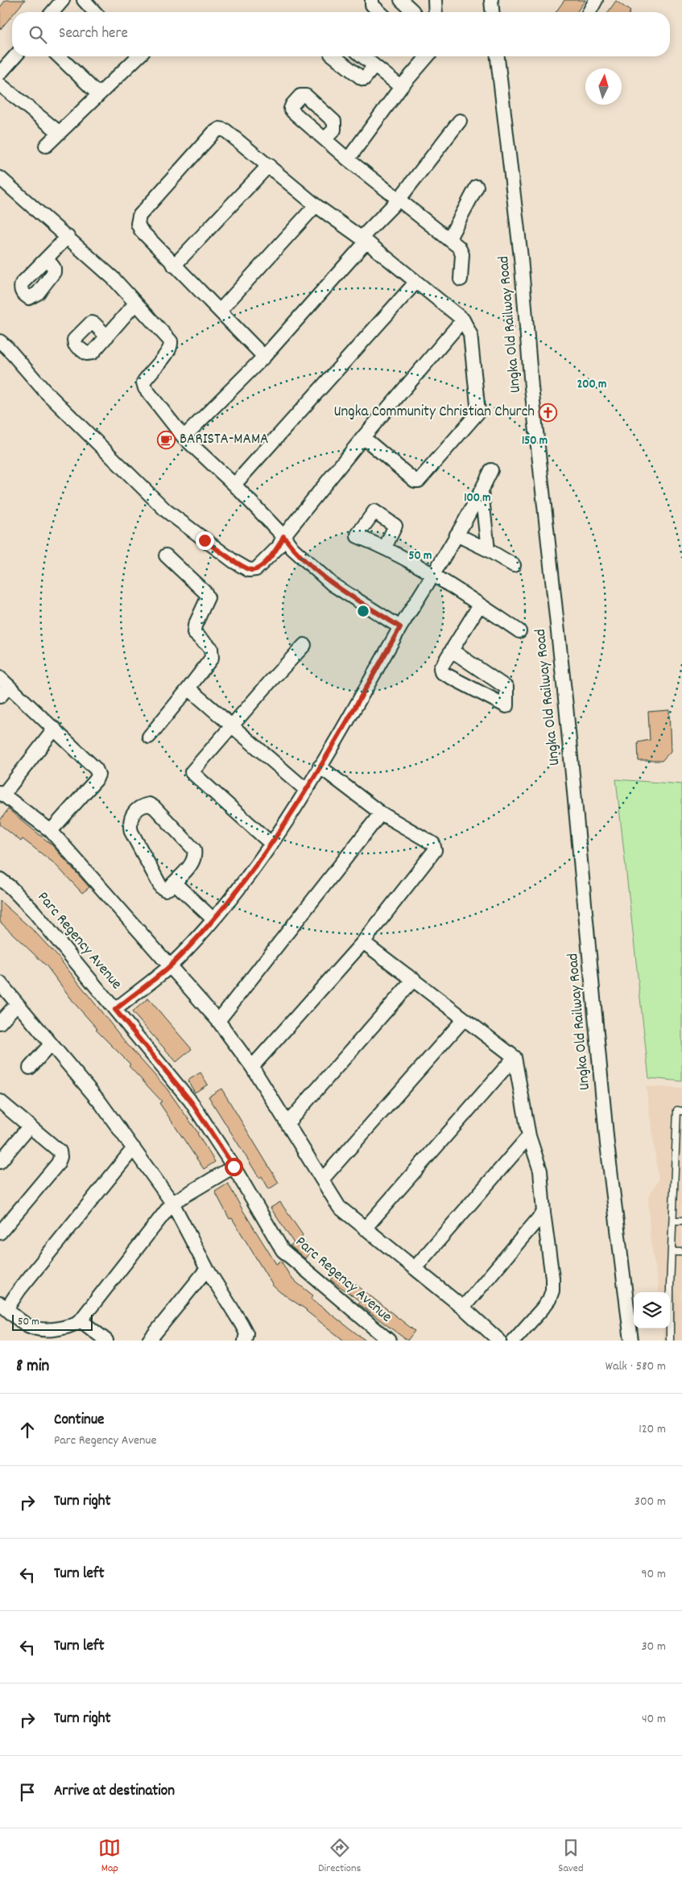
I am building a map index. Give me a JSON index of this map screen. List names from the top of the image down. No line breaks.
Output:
{"streets":{"street":["Ungka Old Railway Road","Parc Regency Avenue"]},"places":{"church":["Ungka Community Christian Church"],"cafe":["BARISTA-MAMA"]},"scale_bar":"50 m","north":"top","page":{"search":"Search here","scale":"50 m","heading":["8 min","Walk · 580 m"],"list":[["Continue","Parc Regency Avenue","120 m"],["Turn right","300 m"],["Turn left","90 m"],["Turn left","30 m"],["Turn right","40 m"],"Arrive at destination"],"nav":["Map","Directions","Saved"]},"rings":["200 m","150 m","100 m","50 m"]}
